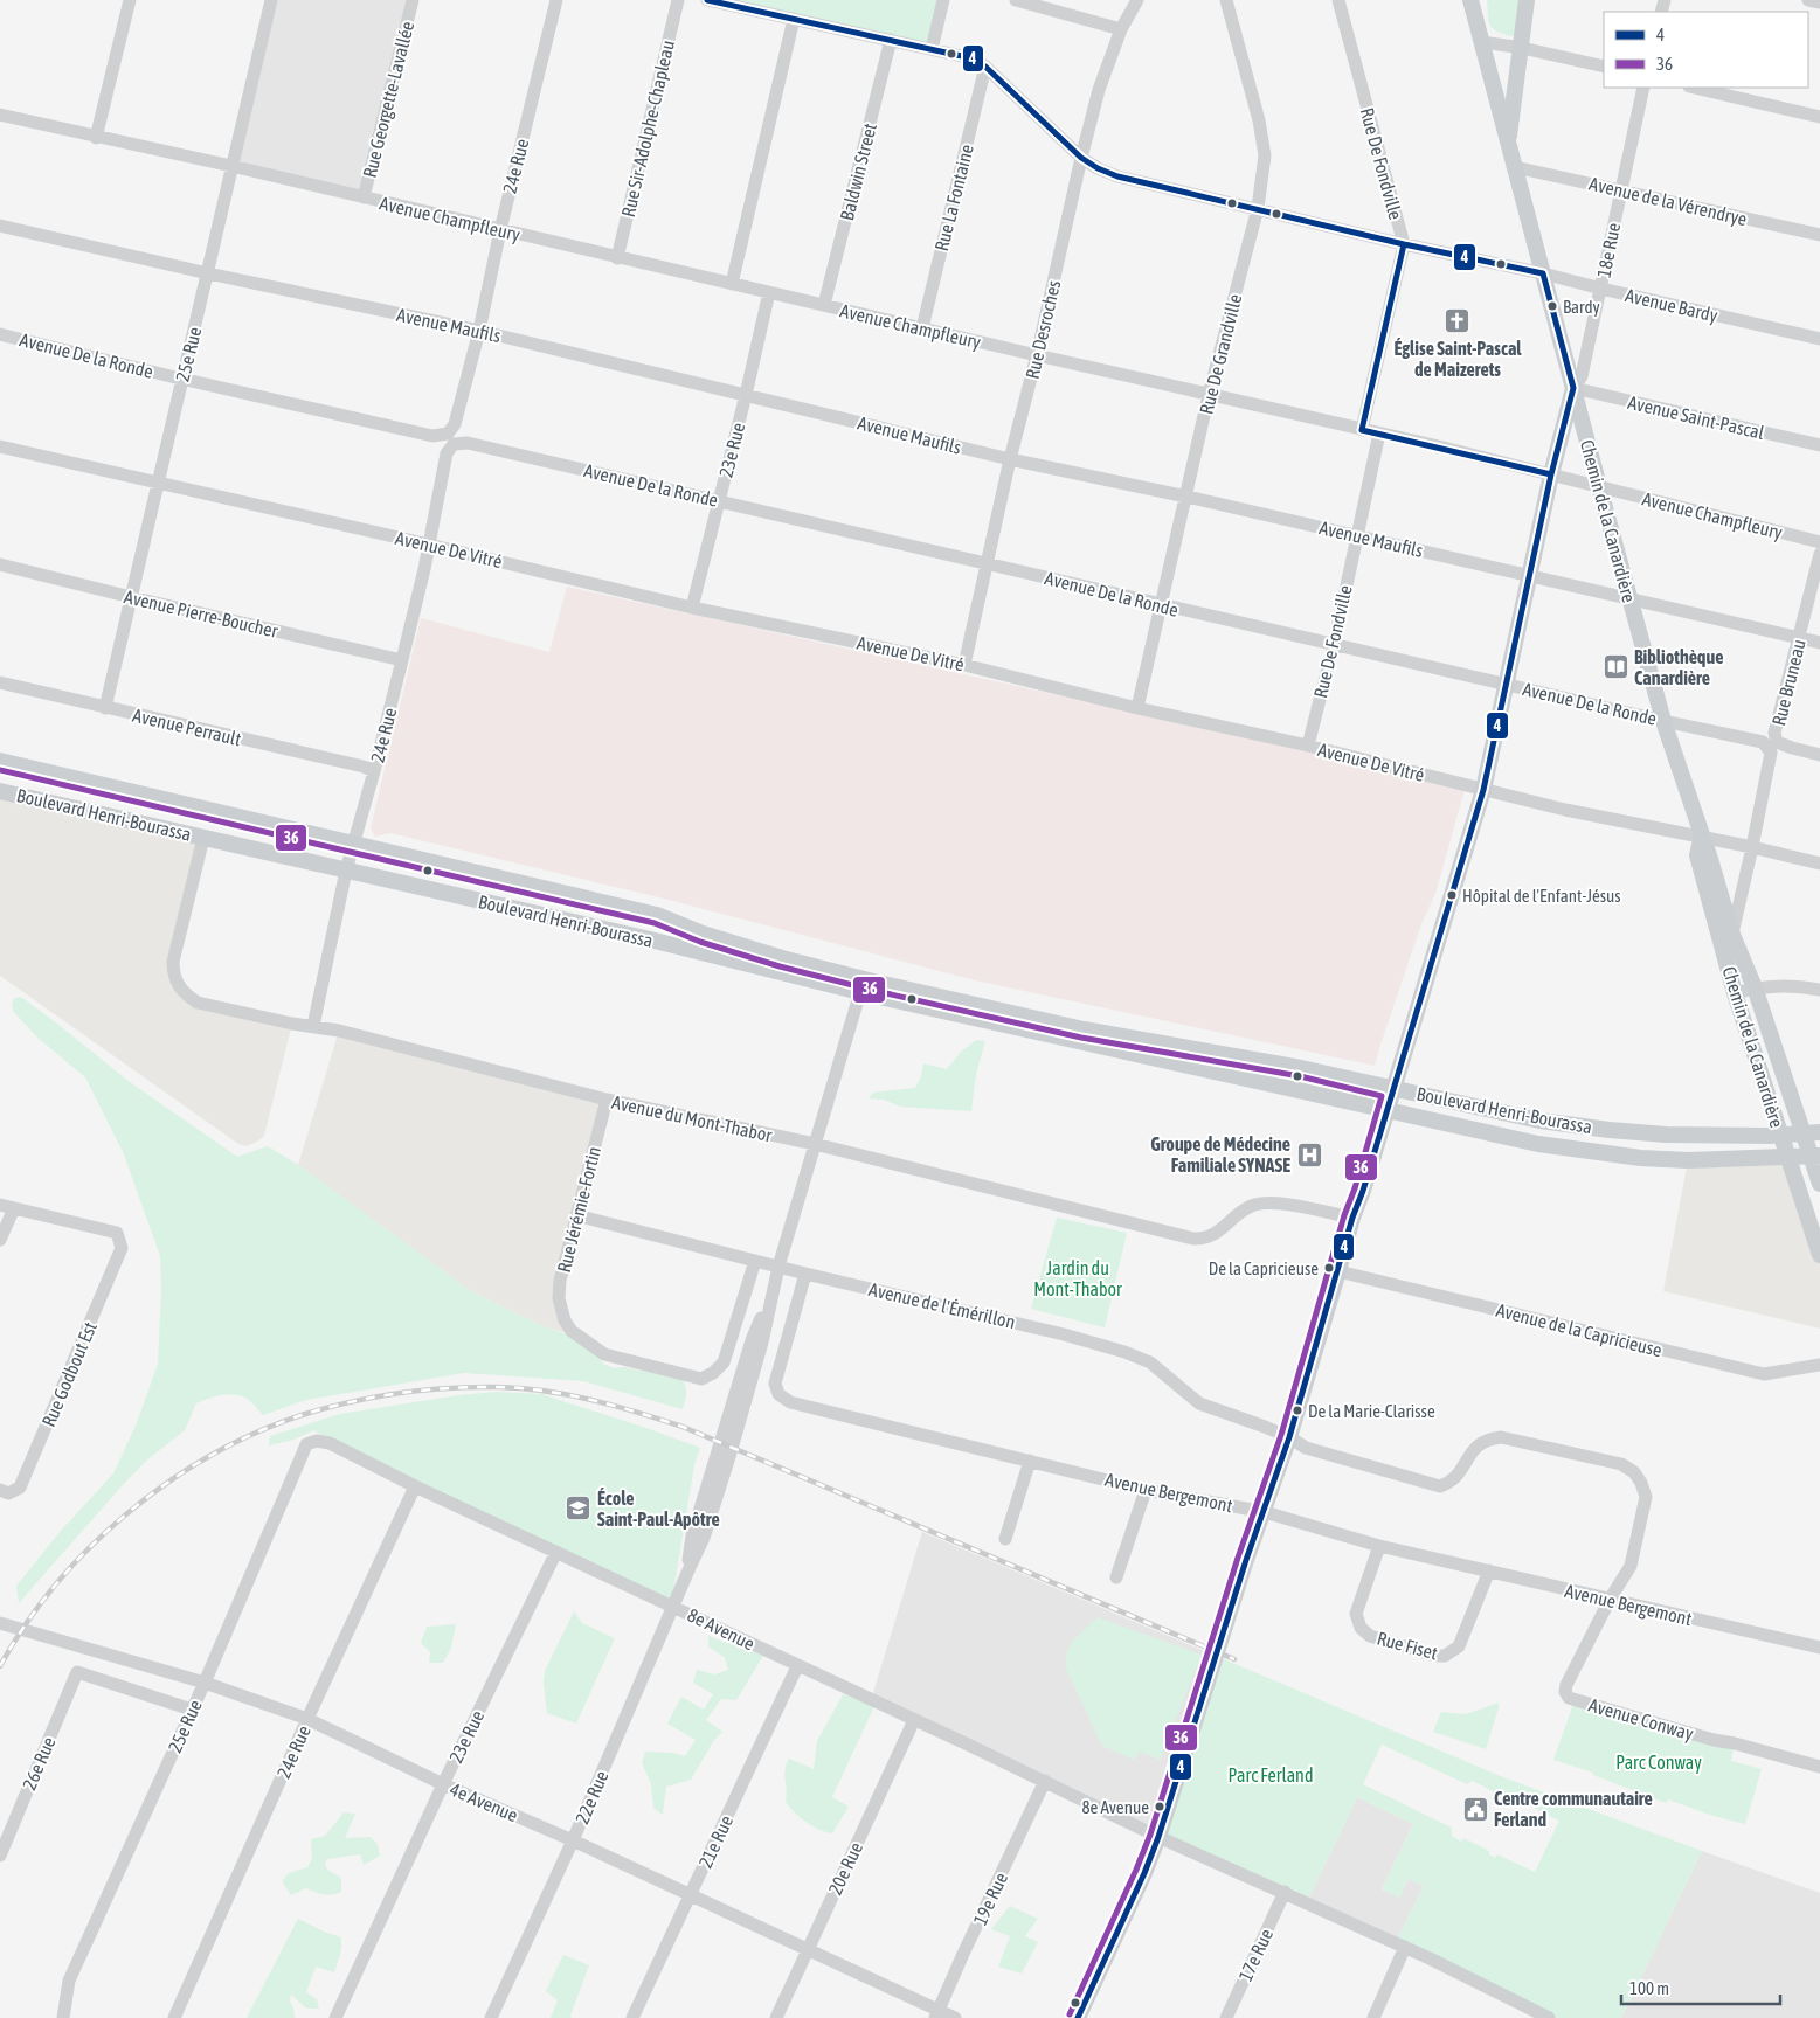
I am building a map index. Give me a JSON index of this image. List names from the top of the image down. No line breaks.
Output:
{"streets":{"main road":["18e Rue","Chemin de la Canardière","Boulevard Henri-Bourassa"],"street":["Rue Georgette-Lavallée","Rue Sir-Adolphe-Chapleau","Rue De Fondville","24e Rue","Baldwin Street","Rue La Fontaine","Avenue de la Vérendrye","Avenue Champfleury","Avenue Bardy","Avenue Maufils","Rue Desroches","25e Rue","Rue De Grandville","Avenue De la Ronde","Avenue Saint-Pascal","23e Rue","Avenue De Vitré","Avenue Pierre-Boucher","Rue Bruneau","Avenue Perrault","Avenue du Mont-Thabor","Rue Jérémie-Fortin","Avenue de l'Émérillon","Avenue de la Capricieuse","Rue Godbout Est","Avenue Bergemont","8e Avenue","Rue Fiset","Avenue Conway","26e Rue","22e Rue","4e Avenue","21e Rue","20e Rue","19e Rue","17e Rue"]},"crossings":[["Rue Georgette-Lavallée","Avenue Champfleury"],["Rue Sir-Adolphe-Chapleau","Avenue Champfleury"],["Rue De Fondville","Avenue Champfleury"],["Rue De Fondville","Avenue Bardy"],["Rue De Fondville","Avenue Maufils"],["Rue De Fondville","Avenue De la Ronde"],["Rue De Fondville","Avenue De Vitré"],["24e Rue","Avenue Champfleury"],["24e Rue","Avenue Maufils"],["24e Rue","Avenue De la Ronde"],["24e Rue","Avenue De Vitré"],["24e Rue","Avenue Pierre-Boucher"],["24e Rue","Avenue Perrault"],["24e Rue","Boulevard Henri-Bourassa"],["24e Rue","Avenue du Mont-Thabor"],["24e Rue","8e Avenue"],["24e Rue","4e Avenue"],["Baldwin Street","Avenue Champfleury"],["Baldwin Street","Avenue Bardy"],["Rue La Fontaine","Avenue Champfleury"],["Rue La Fontaine","Avenue Bardy"],["Avenue de la Vérendrye","18e Rue"],["Avenue de la Vérendrye","Chemin de la Canardière"],["Avenue Champfleury","18e Rue"],["Avenue Champfleury","Rue Desroches"],["Avenue Champfleury","25e Rue"],["Avenue Champfleury","Rue De Grandville"],["Avenue Champfleury","23e Rue"],["Avenue Champfleury","Chemin de la Canardière"],["18e Rue","Avenue Bardy"],["18e Rue","Avenue Maufils"],["18e Rue","Avenue De la Ronde"],["18e Rue","Avenue Saint-Pascal"],["18e Rue","Chemin de la Canardière"],["18e Rue","Avenue De Vitré"],["18e Rue","Boulevard Henri-Bourassa"],["18e Rue","Avenue du Mont-Thabor"],["18e Rue","Avenue de l'Émérillon"],["18e Rue","Avenue de la Capricieuse"],["18e Rue","Avenue Bergemont"],["18e Rue","8e Avenue"],["Avenue Bardy","Rue Desroches"],["Avenue Bardy","Rue De Grandville"],["Avenue Bardy","Chemin de la Canardière"],["Avenue Maufils","Rue Desroches"],["Avenue Maufils","25e Rue"],["Avenue Maufils","Rue De Grandville"],["Avenue Maufils","23e Rue"],["Avenue Maufils","Chemin de la Canardière"],["Avenue Maufils","Rue Bruneau"],["Rue Desroches","Avenue De la Ronde"],["Rue Desroches","Avenue De Vitré"],["25e Rue","Avenue De la Ronde"],["25e Rue","Avenue De Vitré"],["25e Rue","Avenue Pierre-Boucher"],["25e Rue","Avenue Perrault"],["25e Rue","8e Avenue"],["25e Rue","26e Rue"],["25e Rue","4e Avenue"],["Rue De Grandville","Avenue De la Ronde"],["Rue De Grandville","Avenue De Vitré"],["Avenue De la Ronde","23e Rue"],["Avenue De la Ronde","Chemin de la Canardière"],["Avenue De la Ronde","Rue Bruneau"],["Avenue Saint-Pascal","Chemin de la Canardière"],["23e Rue","Avenue De Vitré"],["23e Rue","8e Avenue"],["23e Rue","4e Avenue"],["Chemin de la Canardière","Avenue De Vitré"],["Chemin de la Canardière","Rue Bruneau"],["Chemin de la Canardière","Boulevard Henri-Bourassa"],["Avenue De Vitré","Rue Bruneau"],["Boulevard Henri-Bourassa","Avenue du Mont-Thabor"],["Boulevard Henri-Bourassa","22e Rue"],["Avenue du Mont-Thabor","Rue Jérémie-Fortin"],["Avenue du Mont-Thabor","22e Rue"],["Rue Jérémie-Fortin","Avenue de l'Émérillon"],["Avenue de l'Émérillon","Avenue Bergemont"],["Avenue de l'Émérillon","Avenue Conway"],["Avenue de l'Émérillon","22e Rue"],["Avenue Bergemont","Rue Fiset"],["Avenue Bergemont","Avenue Conway"],["8e Avenue","22e Rue"],["8e Avenue","21e Rue"],["8e Avenue","20e Rue"],["8e Avenue","19e Rue"],["8e Avenue","17e Rue"],["22e Rue","4e Avenue"],["4e Avenue","21e Rue"],["4e Avenue","20e Rue"],["4e Avenue","19e Rue"]],"parks":["Jardin du Mont-Thabor","Parc Conway","Parc Ferland"],"places":{"other":["Bardy","Hôpital de l'Enfant-Jésus","De la Capricieuse","De la Marie-Clarisse","8e Avenue"],"church":["Église Saint-Pascal de Maizerets"],"library":["Bibliothèque Canardière"],"hospital":["Groupe de Médecine Familiale SYNASE"],"school or university":["École Saint-Paul-Apôtre"],"public building":["Centre communautaire Ferland"]},"lines":["transit line 4","transit line 36"],"legend":["4","36"],"scale_bar":"100 m"}
